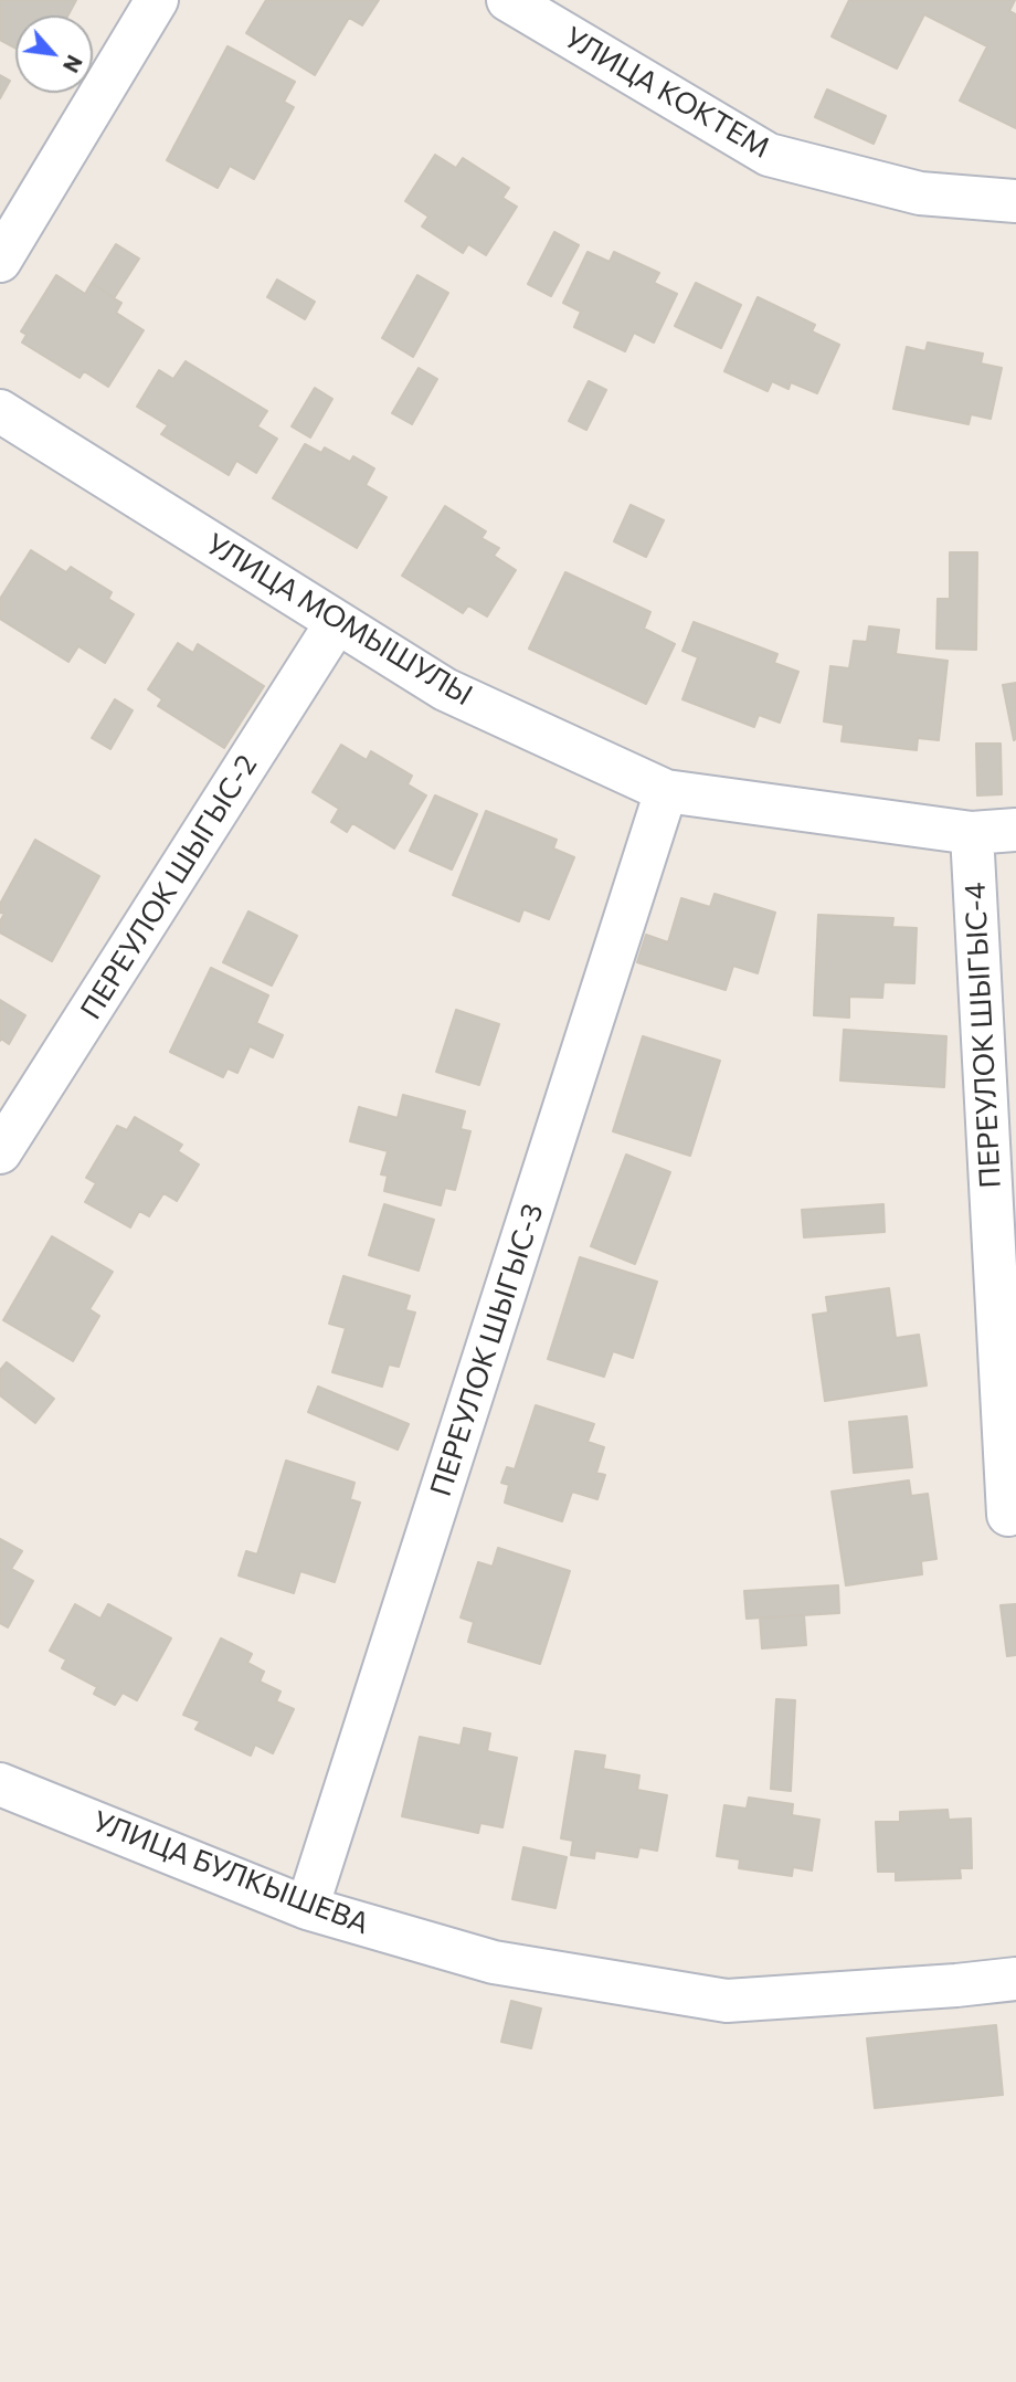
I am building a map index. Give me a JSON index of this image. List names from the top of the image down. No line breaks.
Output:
{"streets":{"street":["УЛИЦА КОКТЕМ","УЛИЦА МОМЫШУЛЫ","ПЕРЕУЛОК ШЫГЫС-2","ПЕРЕУЛОК ШЫГЫС-4","ПЕРЕУЛОК ШЫГЫС-3","УЛИЦА БУЛКЫШЕВА"]},"crossings":[["УЛИЦА МОМЫШУЛЫ","ПЕРЕУЛОК ШЫГЫС-2"],["УЛИЦА МОМЫШУЛЫ","ПЕРЕУЛОК ШЫГЫС-4"],["УЛИЦА МОМЫШУЛЫ","ПЕРЕУЛОК ШЫГЫС-3"],["ПЕРЕУЛОК ШЫГЫС-3","УЛИЦА БУЛКЫШЕВА"]],"north":"bottom right"}
